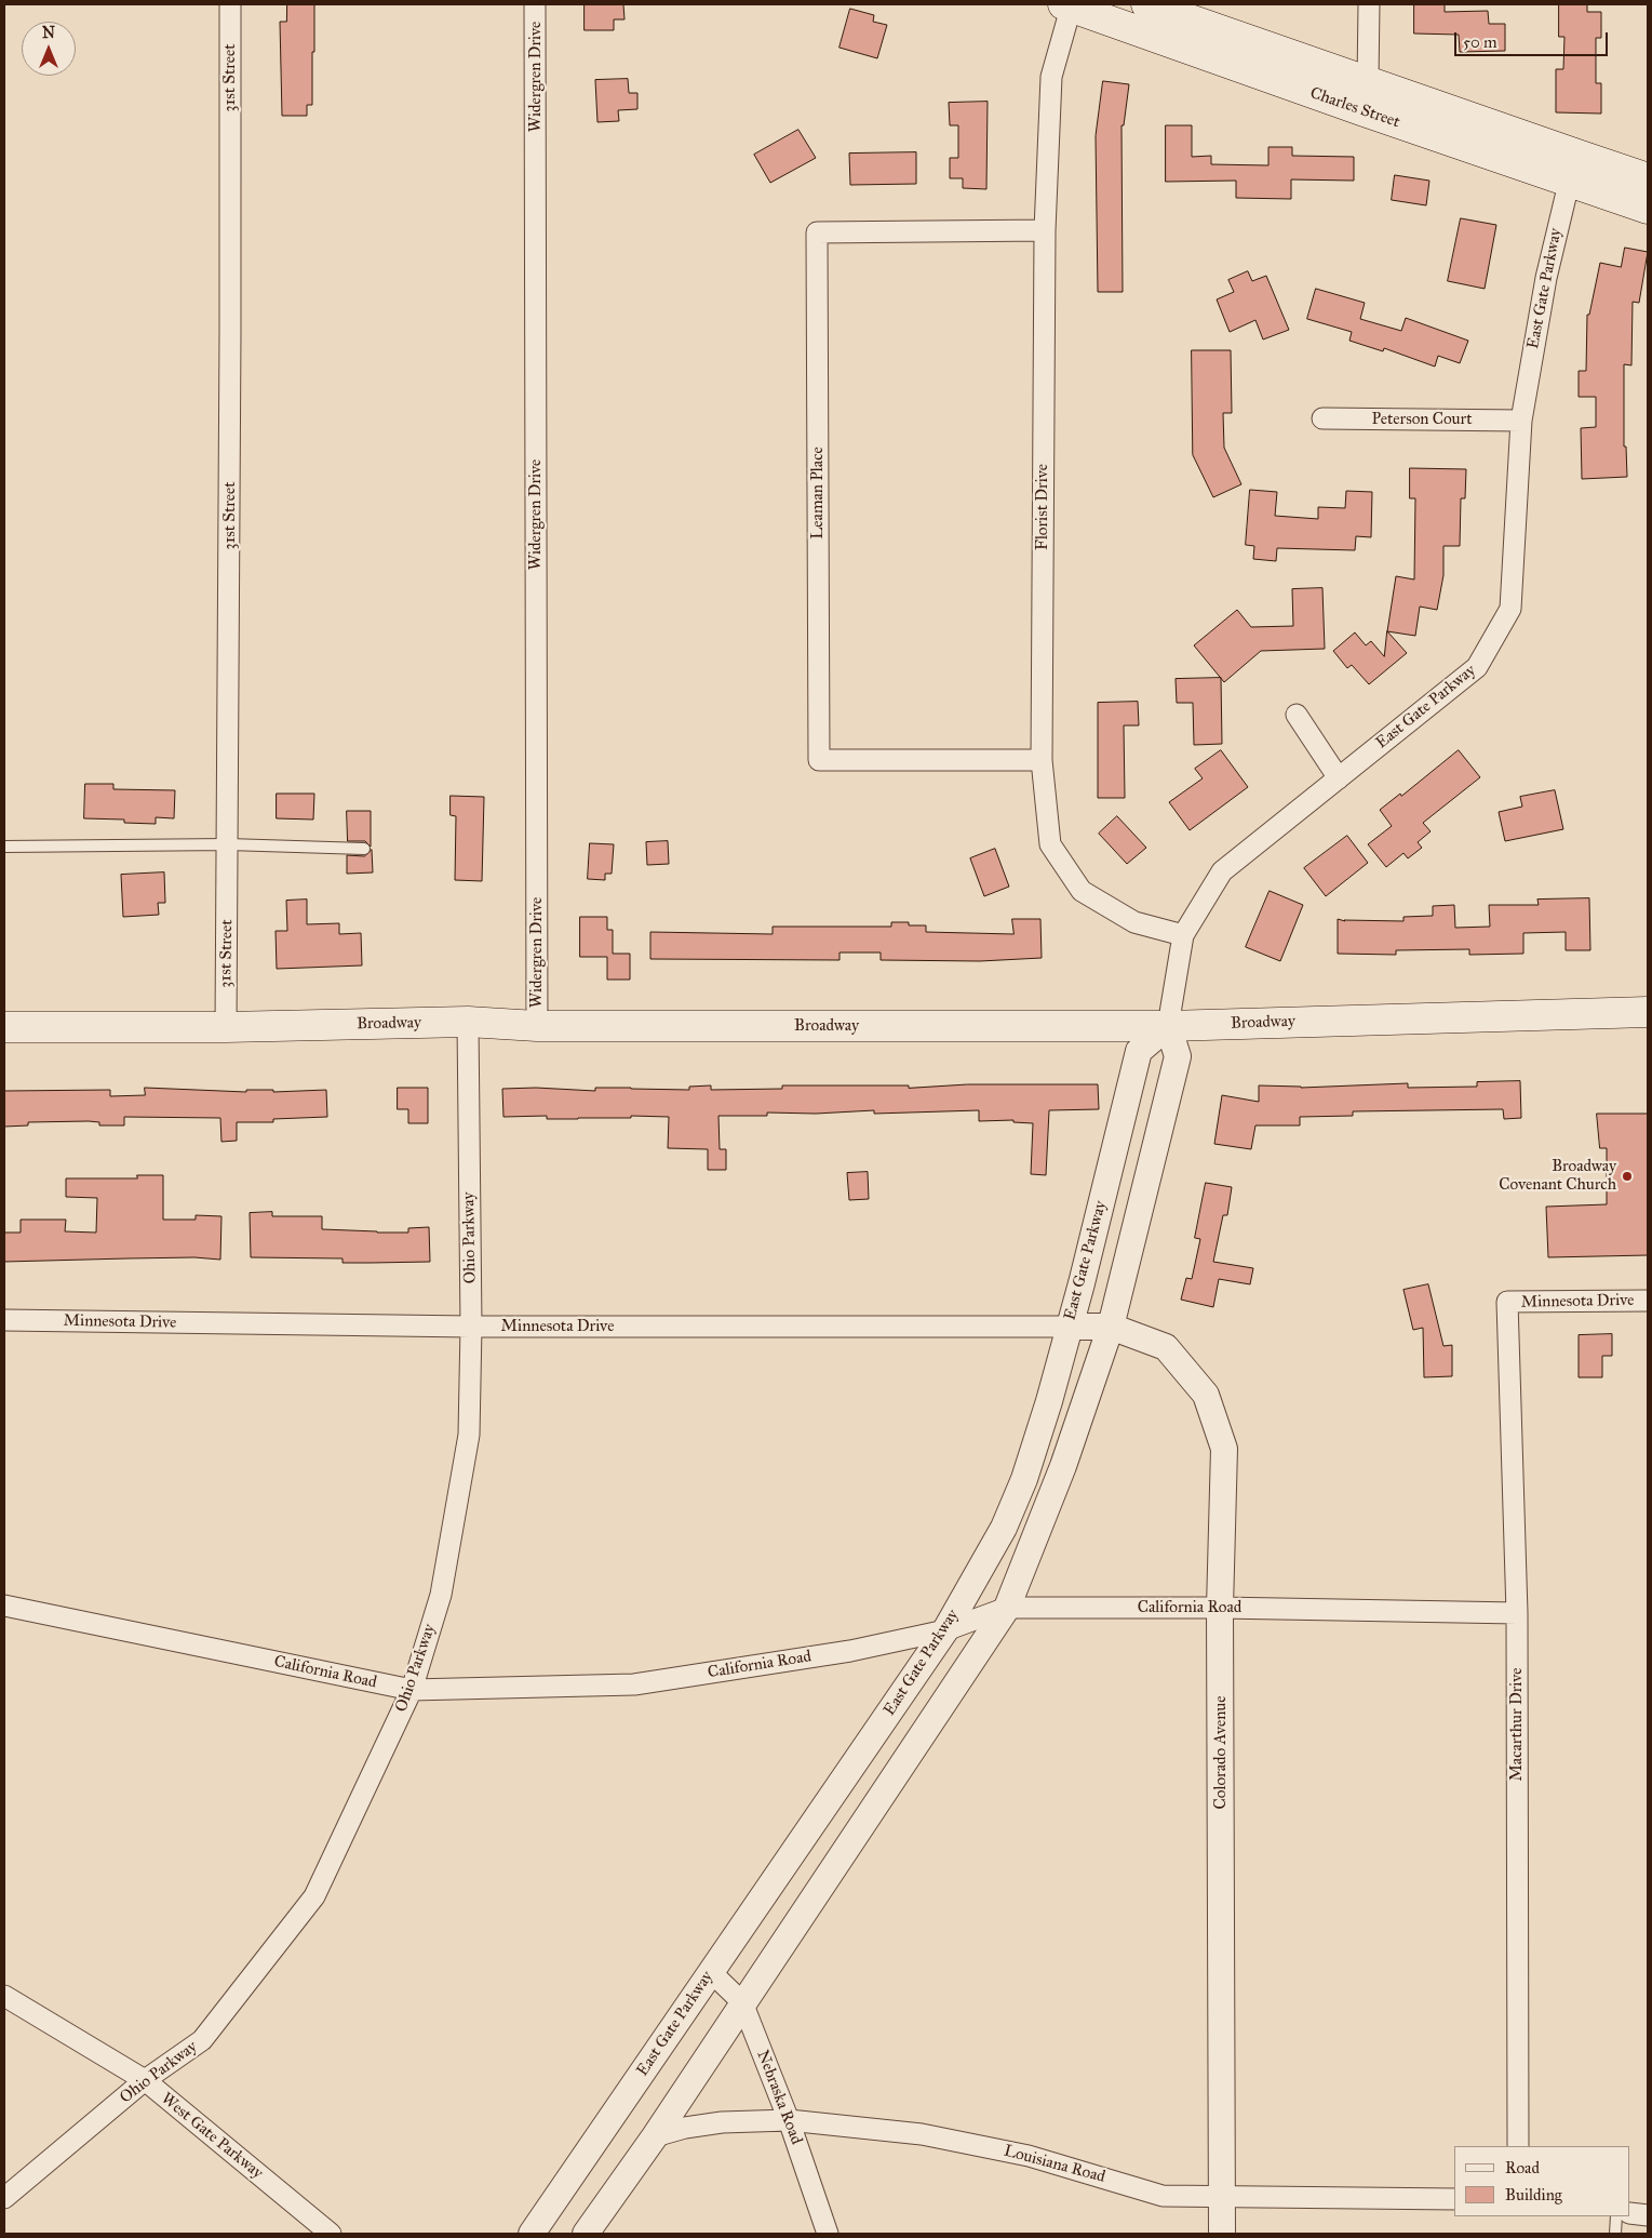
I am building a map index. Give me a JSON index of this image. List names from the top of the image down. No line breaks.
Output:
{"streets":{"main road":["Charles Street","Broadway"],"street":["Widergren Drive","31st Street","East Gate Parkway","Peterson Court","Leaman Place","Florist Drive","Ohio Parkway","Minnesota Drive","California Road","Macarthur Drive","Colorado Avenue","Nebraska Road","West Gate Parkway","Louisiana Road"]},"crossings":[["Widergren Drive","Broadway"],["31st Street","Broadway"],["Charles Street","East Gate Parkway"],["Charles Street","Florist Drive"],["East Gate Parkway","Peterson Court"],["East Gate Parkway","Florist Drive"],["East Gate Parkway","Broadway"],["East Gate Parkway","Minnesota Drive"],["East Gate Parkway","California Road"],["East Gate Parkway","Colorado Avenue"],["East Gate Parkway","Nebraska Road"],["East Gate Parkway","Louisiana Road"],["Leaman Place","Florist Drive"],["Broadway","Ohio Parkway"],["Ohio Parkway","Minnesota Drive"],["Ohio Parkway","California Road"],["Ohio Parkway","West Gate Parkway"],["Minnesota Drive","Macarthur Drive"],["Minnesota Drive","Colorado Avenue"],["California Road","Macarthur Drive"],["California Road","Colorado Avenue"],["Colorado Avenue","Louisiana Road"],["Nebraska Road","Louisiana Road"]],"places":["Broadway Covenant Church"],"legend":["Road","Building"],"scale_bar":"50 m","north":"top"}
